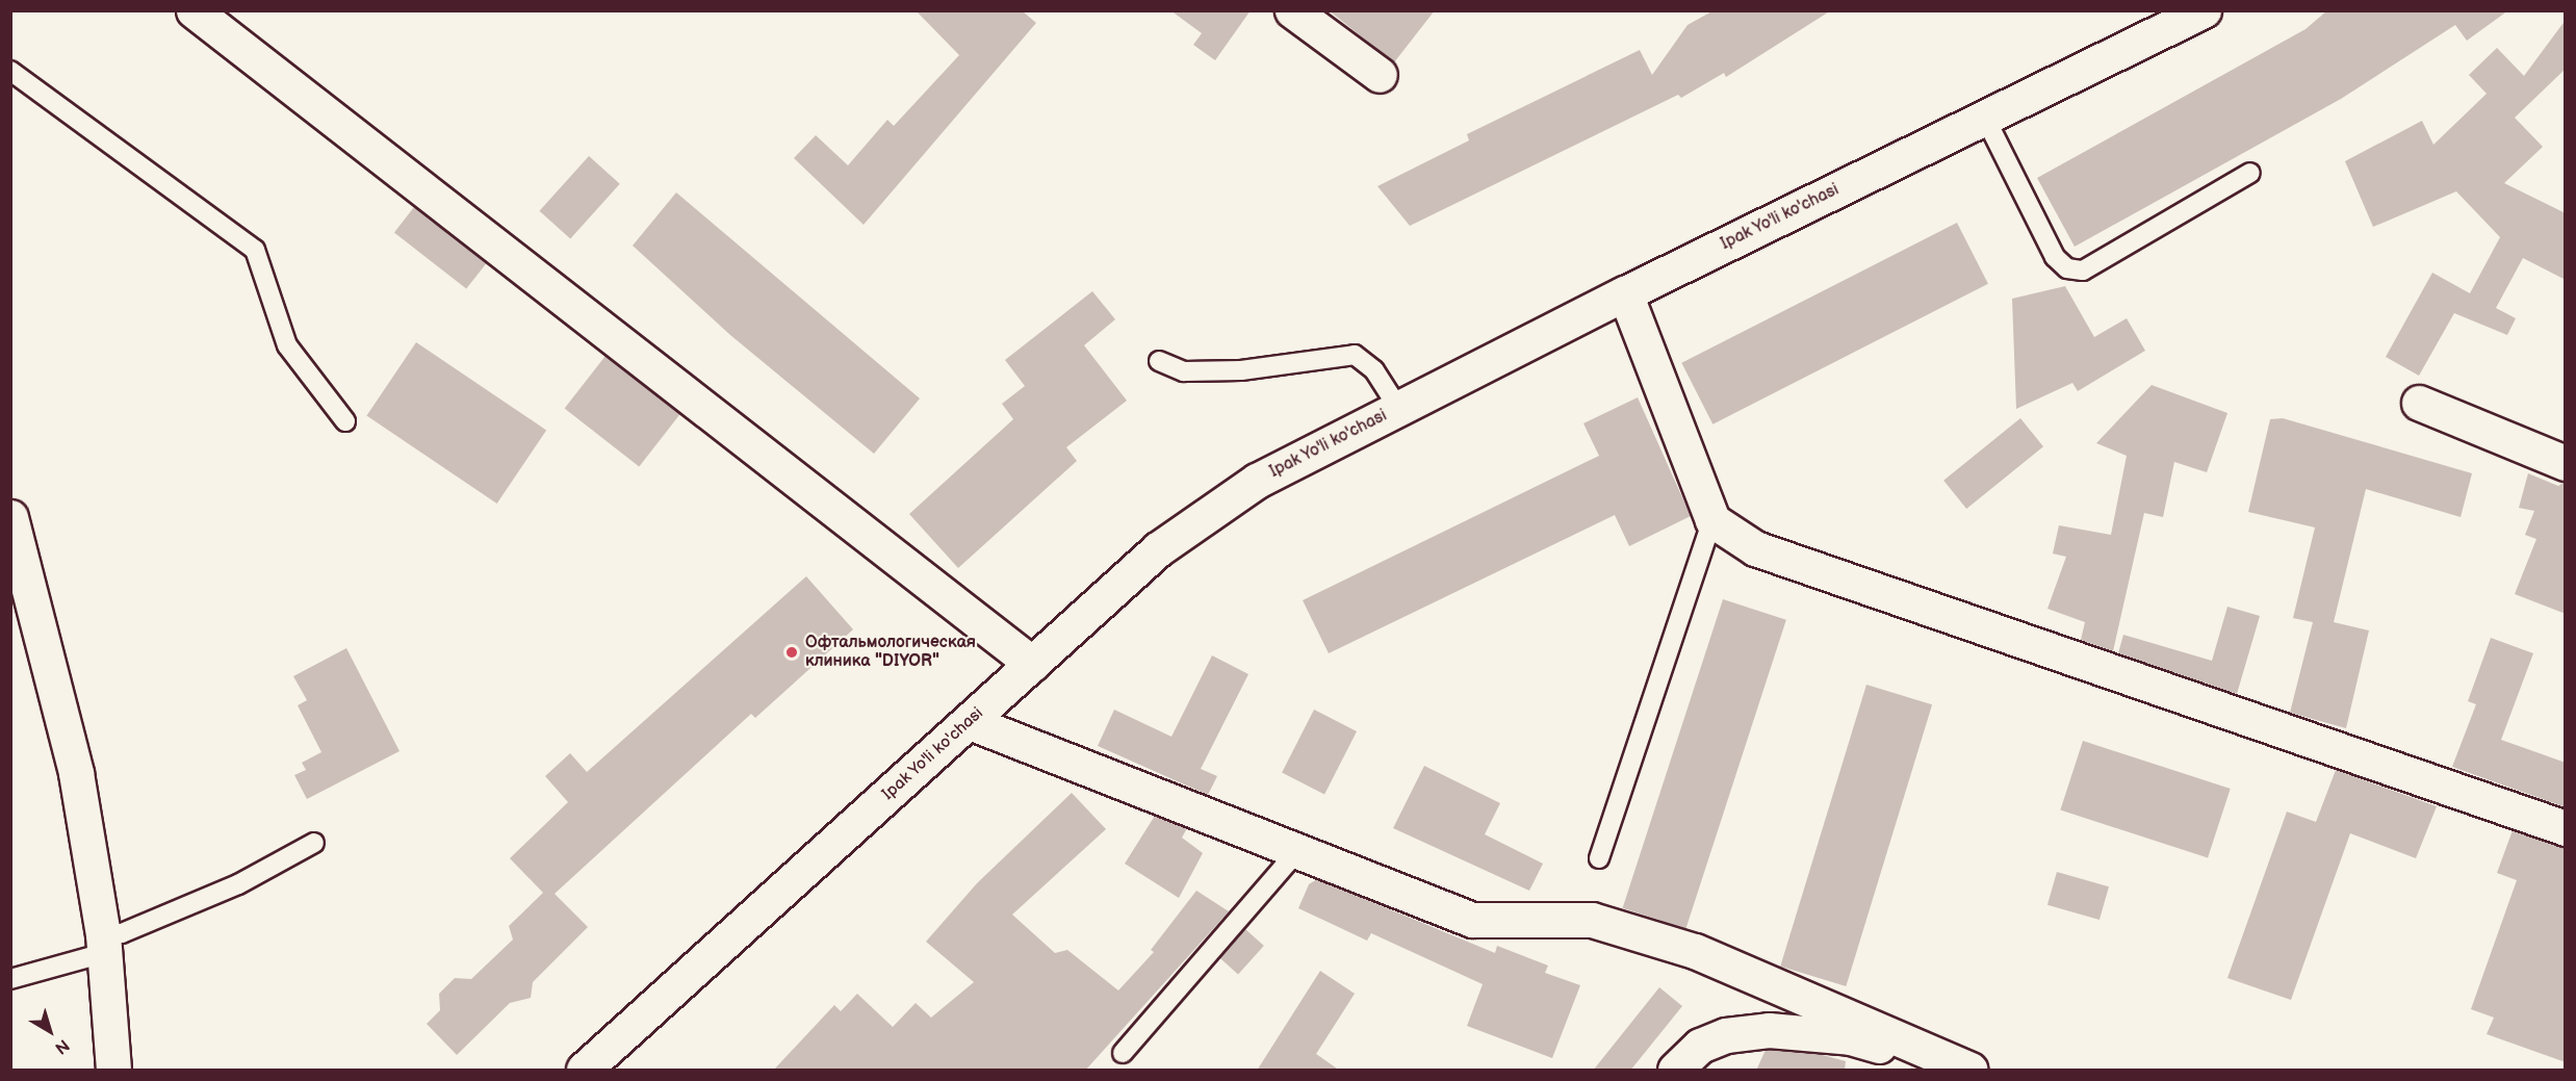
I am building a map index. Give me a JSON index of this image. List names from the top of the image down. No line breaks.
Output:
{"streets":{"street":["Ipak Yo'li ko'chasi"]},"places":["Офтальмологическая клиника \"DIYOR\""],"north":"bottom right"}
